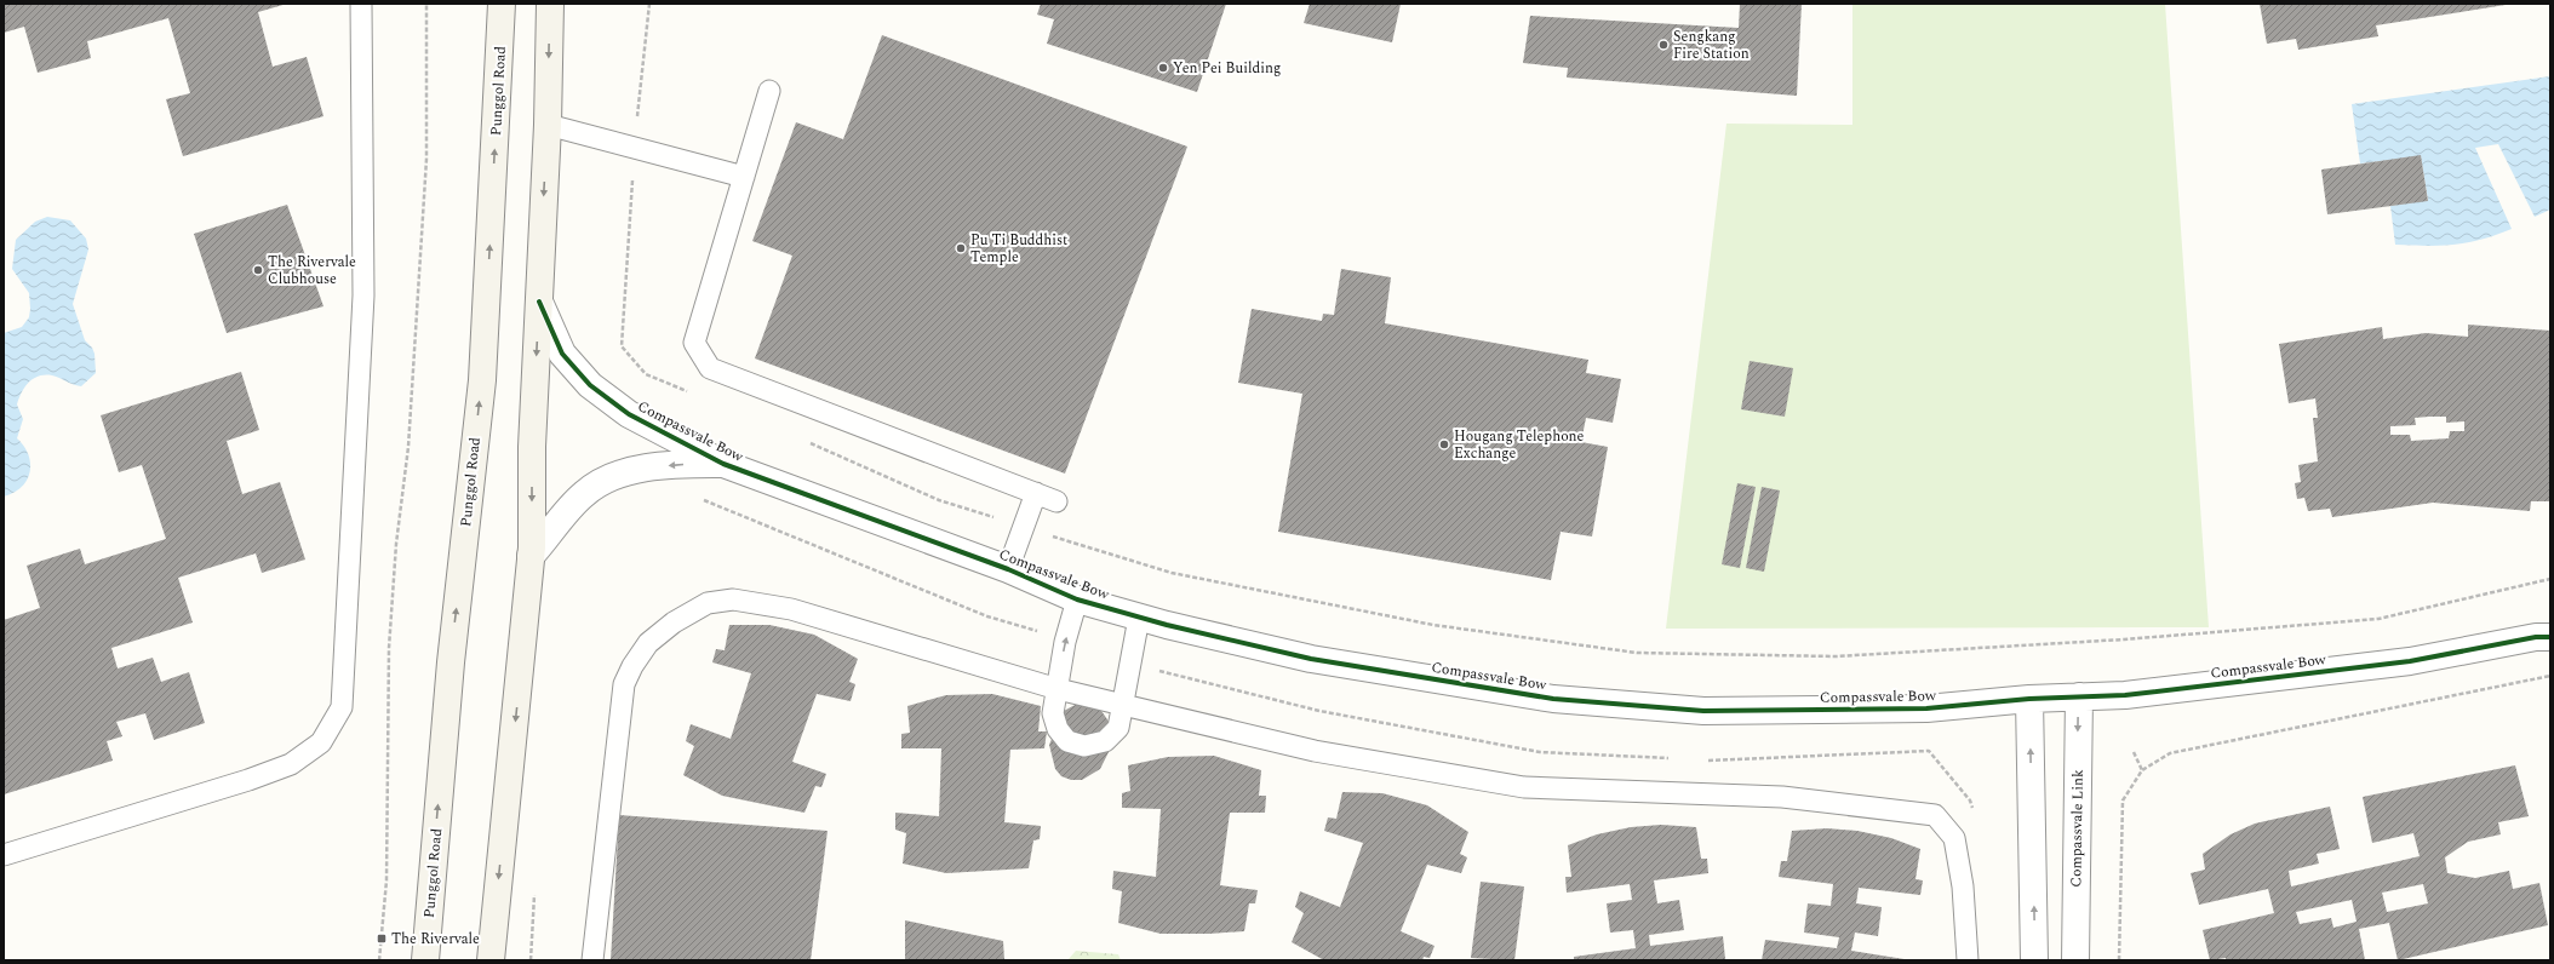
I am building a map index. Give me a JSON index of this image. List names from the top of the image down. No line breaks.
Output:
{"streets":{"main road":["Punggol Road"],"street":["Compassvale Bow","Compassvale Link"]},"crossings":[["Compassvale Bow","Compassvale Link"]],"places":{"other":["Sengkang Fire Station","Yen Pei Building","Pu Ti Buddhist Temple","The Rivervale Clubhouse","Hougang Telephone Exchange"],"transit":["The Rivervale"]}}
